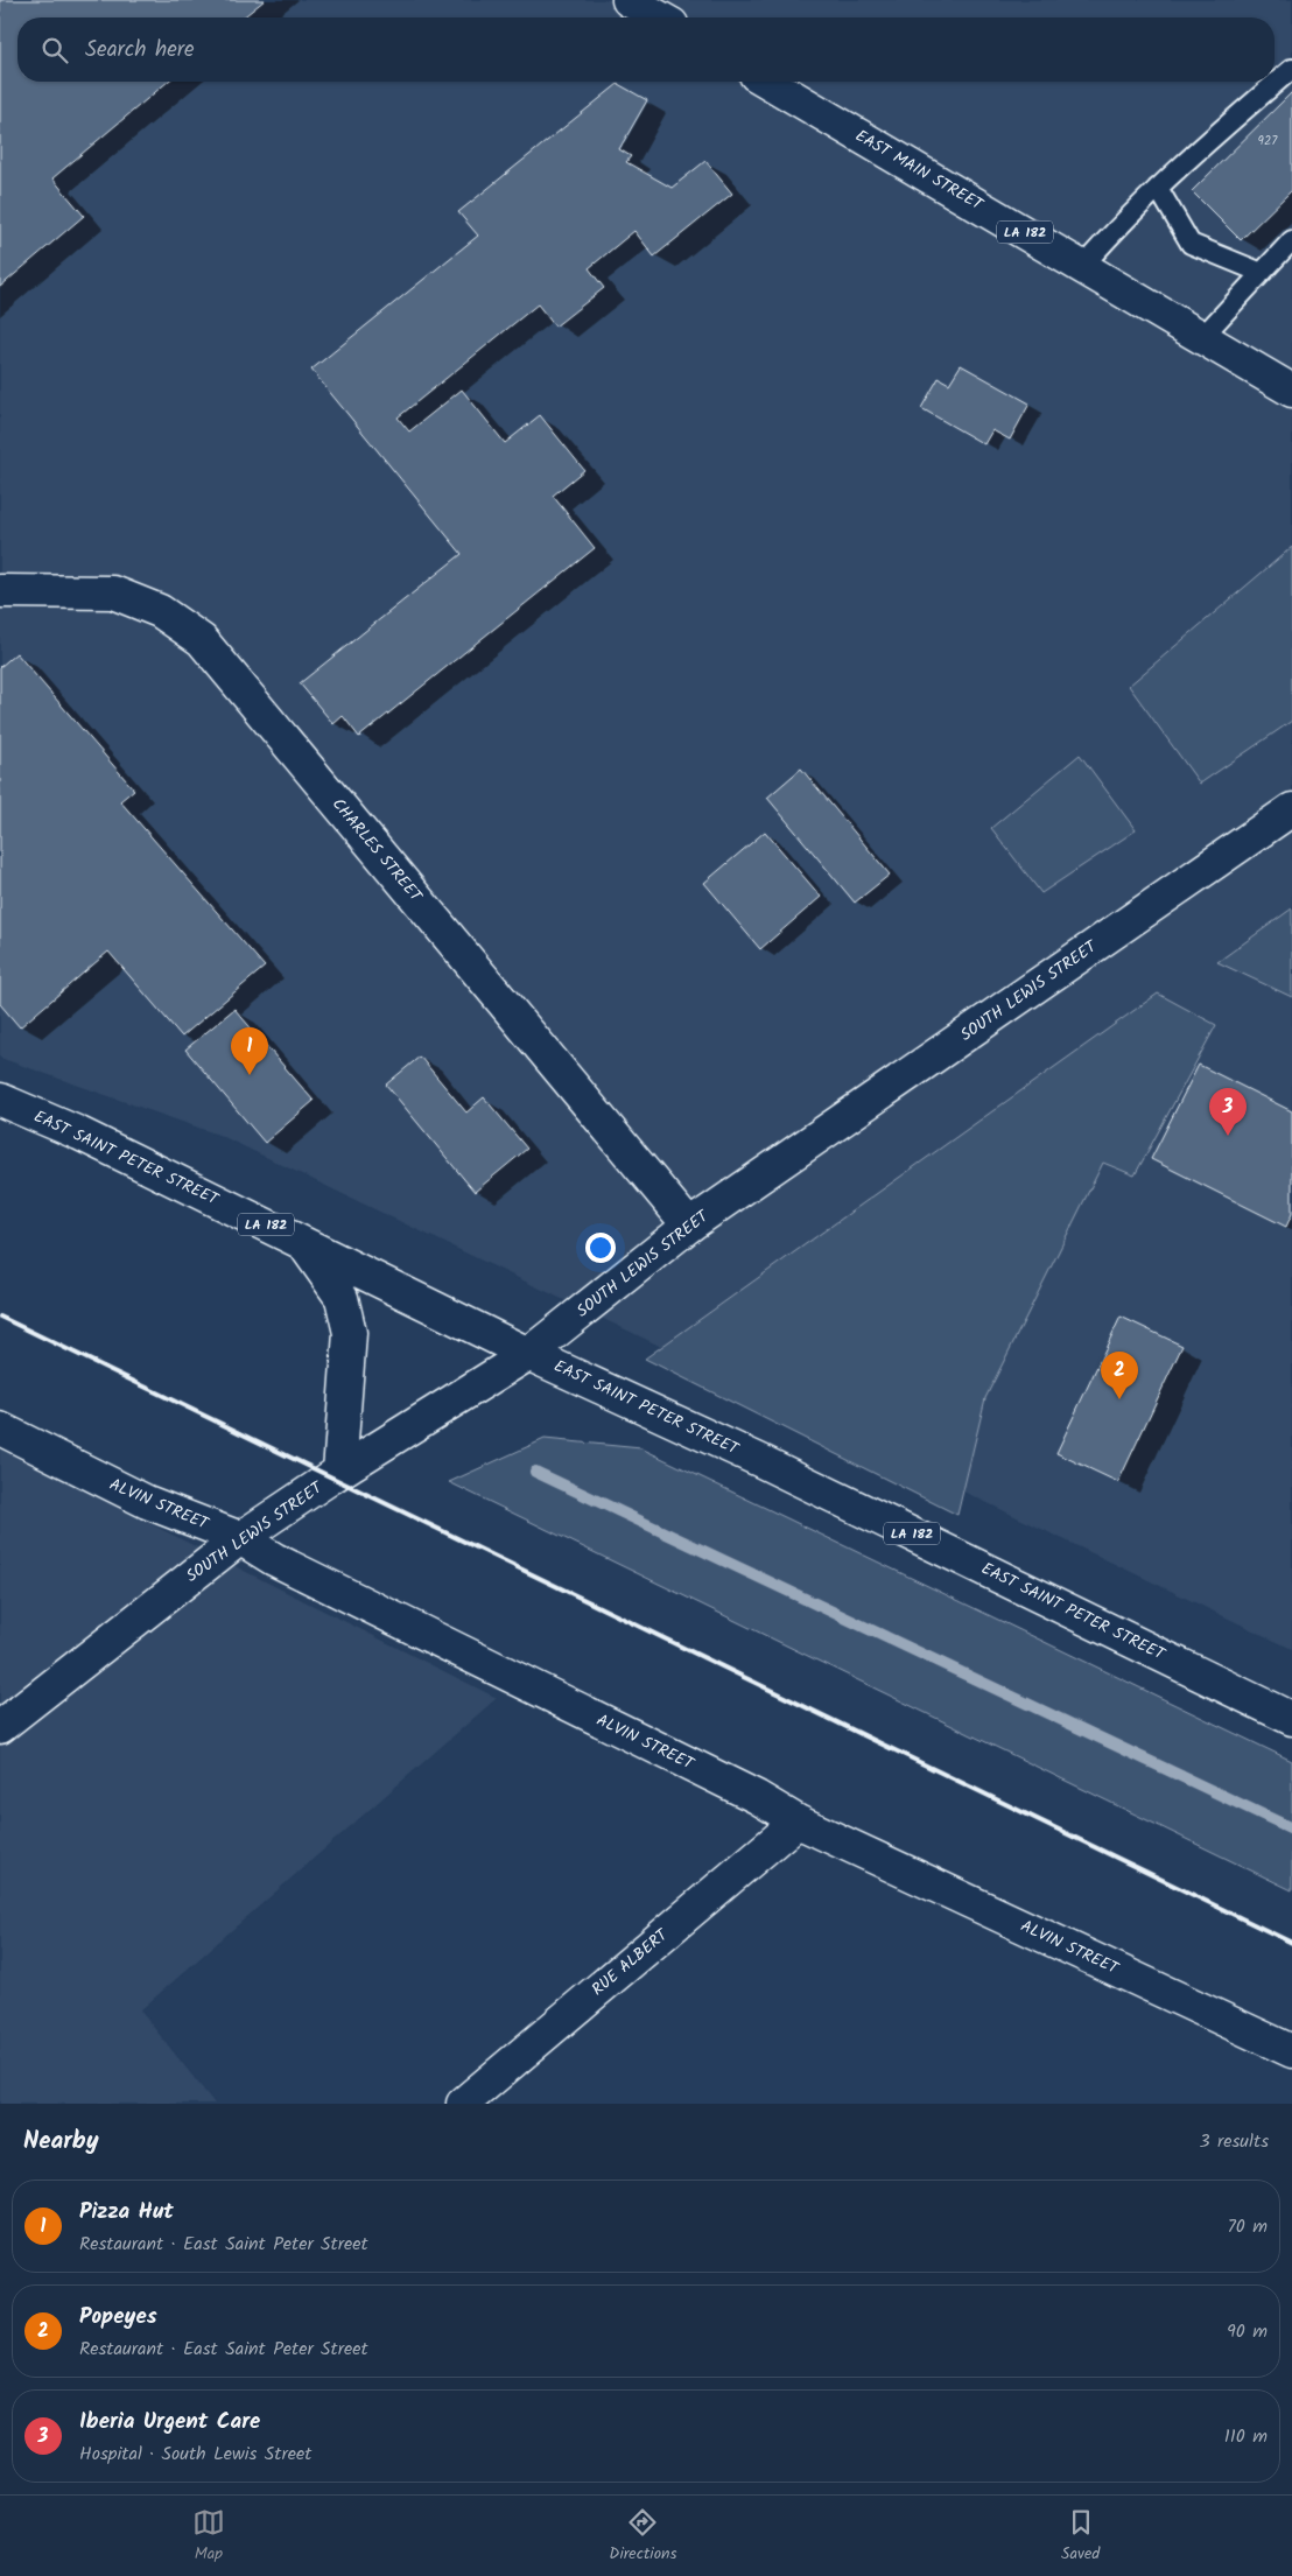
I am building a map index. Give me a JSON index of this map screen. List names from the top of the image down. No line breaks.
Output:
{"streets":{"main road":["EAST MAIN STREET","LA 182","CHARLES STREET","SOUTH LEWIS STREET","EAST SAINT PETER STREET","ALVIN STREET","RUE ALBERT"]},"crossings":[["CHARLES STREET","SOUTH LEWIS STREET"],["SOUTH LEWIS STREET","EAST SAINT PETER STREET"],["SOUTH LEWIS STREET","ALVIN STREET"],["ALVIN STREET","RUE ALBERT"]],"house_numbers":["927"],"page":{"search":"Search here","pins":["1","3","2"],"heading":["Nearby","3 results"],"list":[{"mark":"1","name":"Pizza Hut","note":"Restaurant · East Saint Peter Street","value":"70 m"},{"mark":"2","name":"Popeyes","note":"Restaurant · East Saint Peter Street","value":"90 m"},{"mark":"3","name":"Iberia Urgent Care","note":"Hospital · South Lewis Street","value":"110 m"}],"nav":["Map","Directions","Saved"]}}
